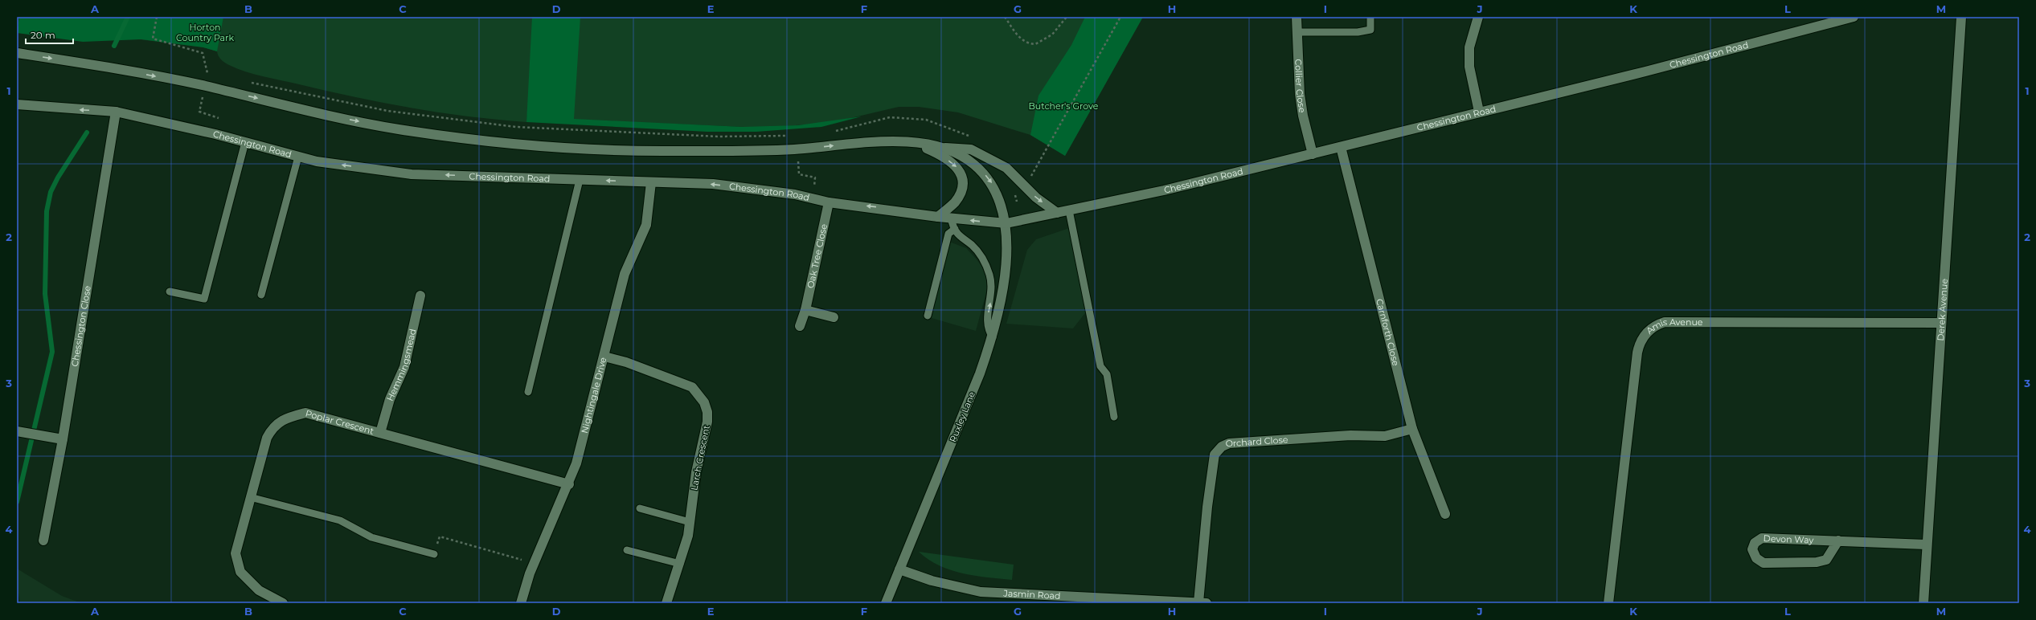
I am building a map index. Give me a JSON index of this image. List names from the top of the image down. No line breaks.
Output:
{"streets":{"street":["Chessington Road","Collier Close","Oak Tree Close","Derek Avenue","Chessington Close","Amis Avenue","Carnforth Close","Hemmingsmead","Nightingale Drive","Ruxley Lane","Poplar Crescent","Orchard Close","Larch Crescent","Devon Way","Jasmin Road"]},"crossings":[["Chessington Road","Collier Close"],["Chessington Road","Oak Tree Close"],["Chessington Road","Chessington Close"],["Chessington Road","Carnforth Close"],["Chessington Road","Nightingale Drive"],["Chessington Road","Ruxley Lane"],["Derek Avenue","Amis Avenue"],["Derek Avenue","Devon Way"],["Carnforth Close","Orchard Close"],["Hemmingsmead","Poplar Crescent"],["Nightingale Drive","Poplar Crescent"],["Nightingale Drive","Larch Crescent"],["Ruxley Lane","Jasmin Road"],["Orchard Close","Jasmin Road"]],"parks":["Horton Country Park","Butcher's Grove"],"scale_bar":"20 m","grid":{"columns":["A","B","C","D","E","F","G","H","I","J","K","L","M"],"rows":["1","2","3","4"]}}
